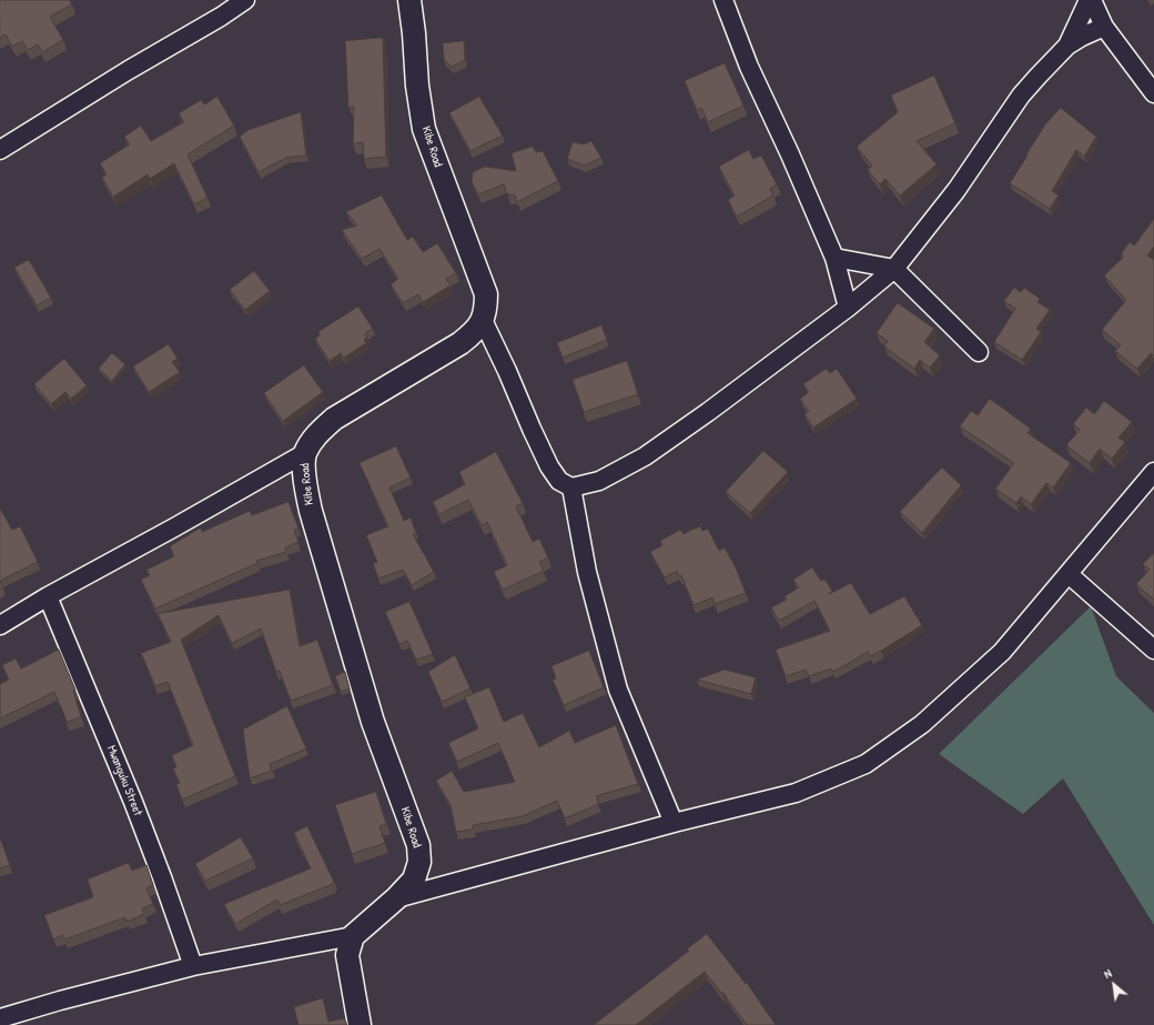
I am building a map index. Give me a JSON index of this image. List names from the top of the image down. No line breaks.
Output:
{"streets":{"street":["Kibe Road","Mwanguku Street"]},"north":"top left"}
